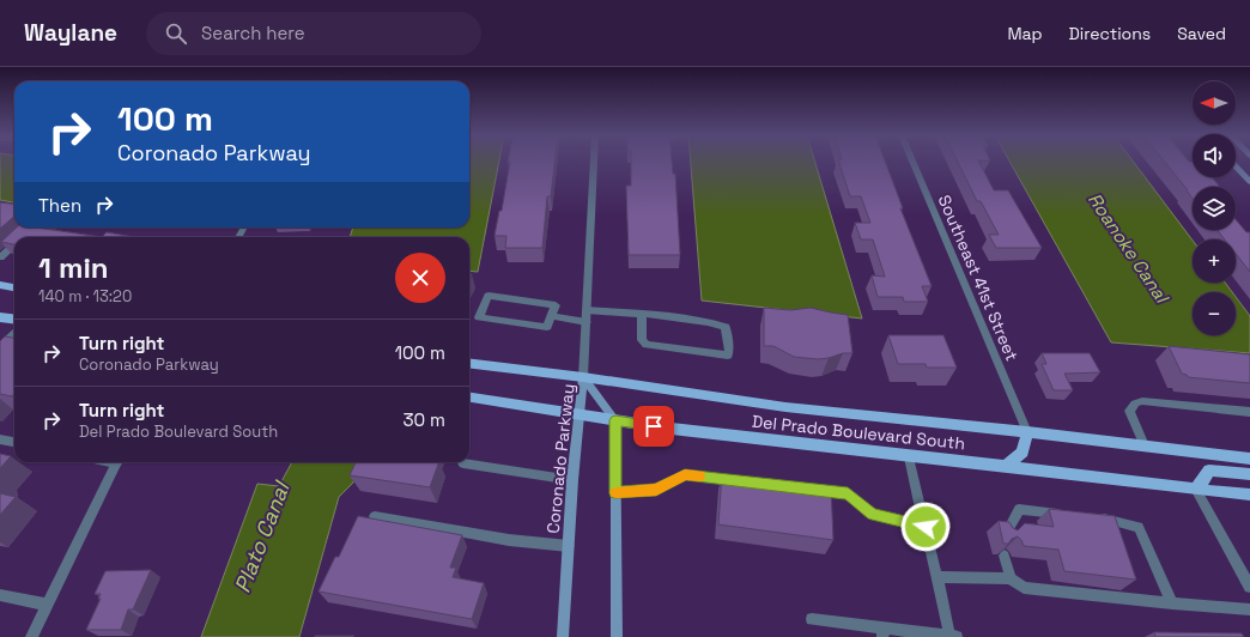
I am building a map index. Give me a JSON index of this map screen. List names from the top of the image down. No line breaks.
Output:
{"streets":{"main road":["Del Prado Boulevard South"],"street":["Southeast 41st Street","Coronado Parkway"]},"crossings":[["Southeast 41st Street","Del Prado Boulevard South"],["Del Prado Boulevard South","Coronado Parkway"]],"water":["Roanoke Canal","Plato Canal"],"north":"left","page":{"header":"Waylane","search":"Search here","nav":["Map","Directions","Saved"],"map_buttons":["+","−"],"turn":["100 m","Coronado Parkway"],"then":"Then","heading":["1 min","140 m · 13:20"],"list":[{"name":"Turn right","note":"Coronado Parkway","value":"100 m"},{"name":"Turn right","note":"Del Prado Boulevard South","value":"30 m"}]}}
